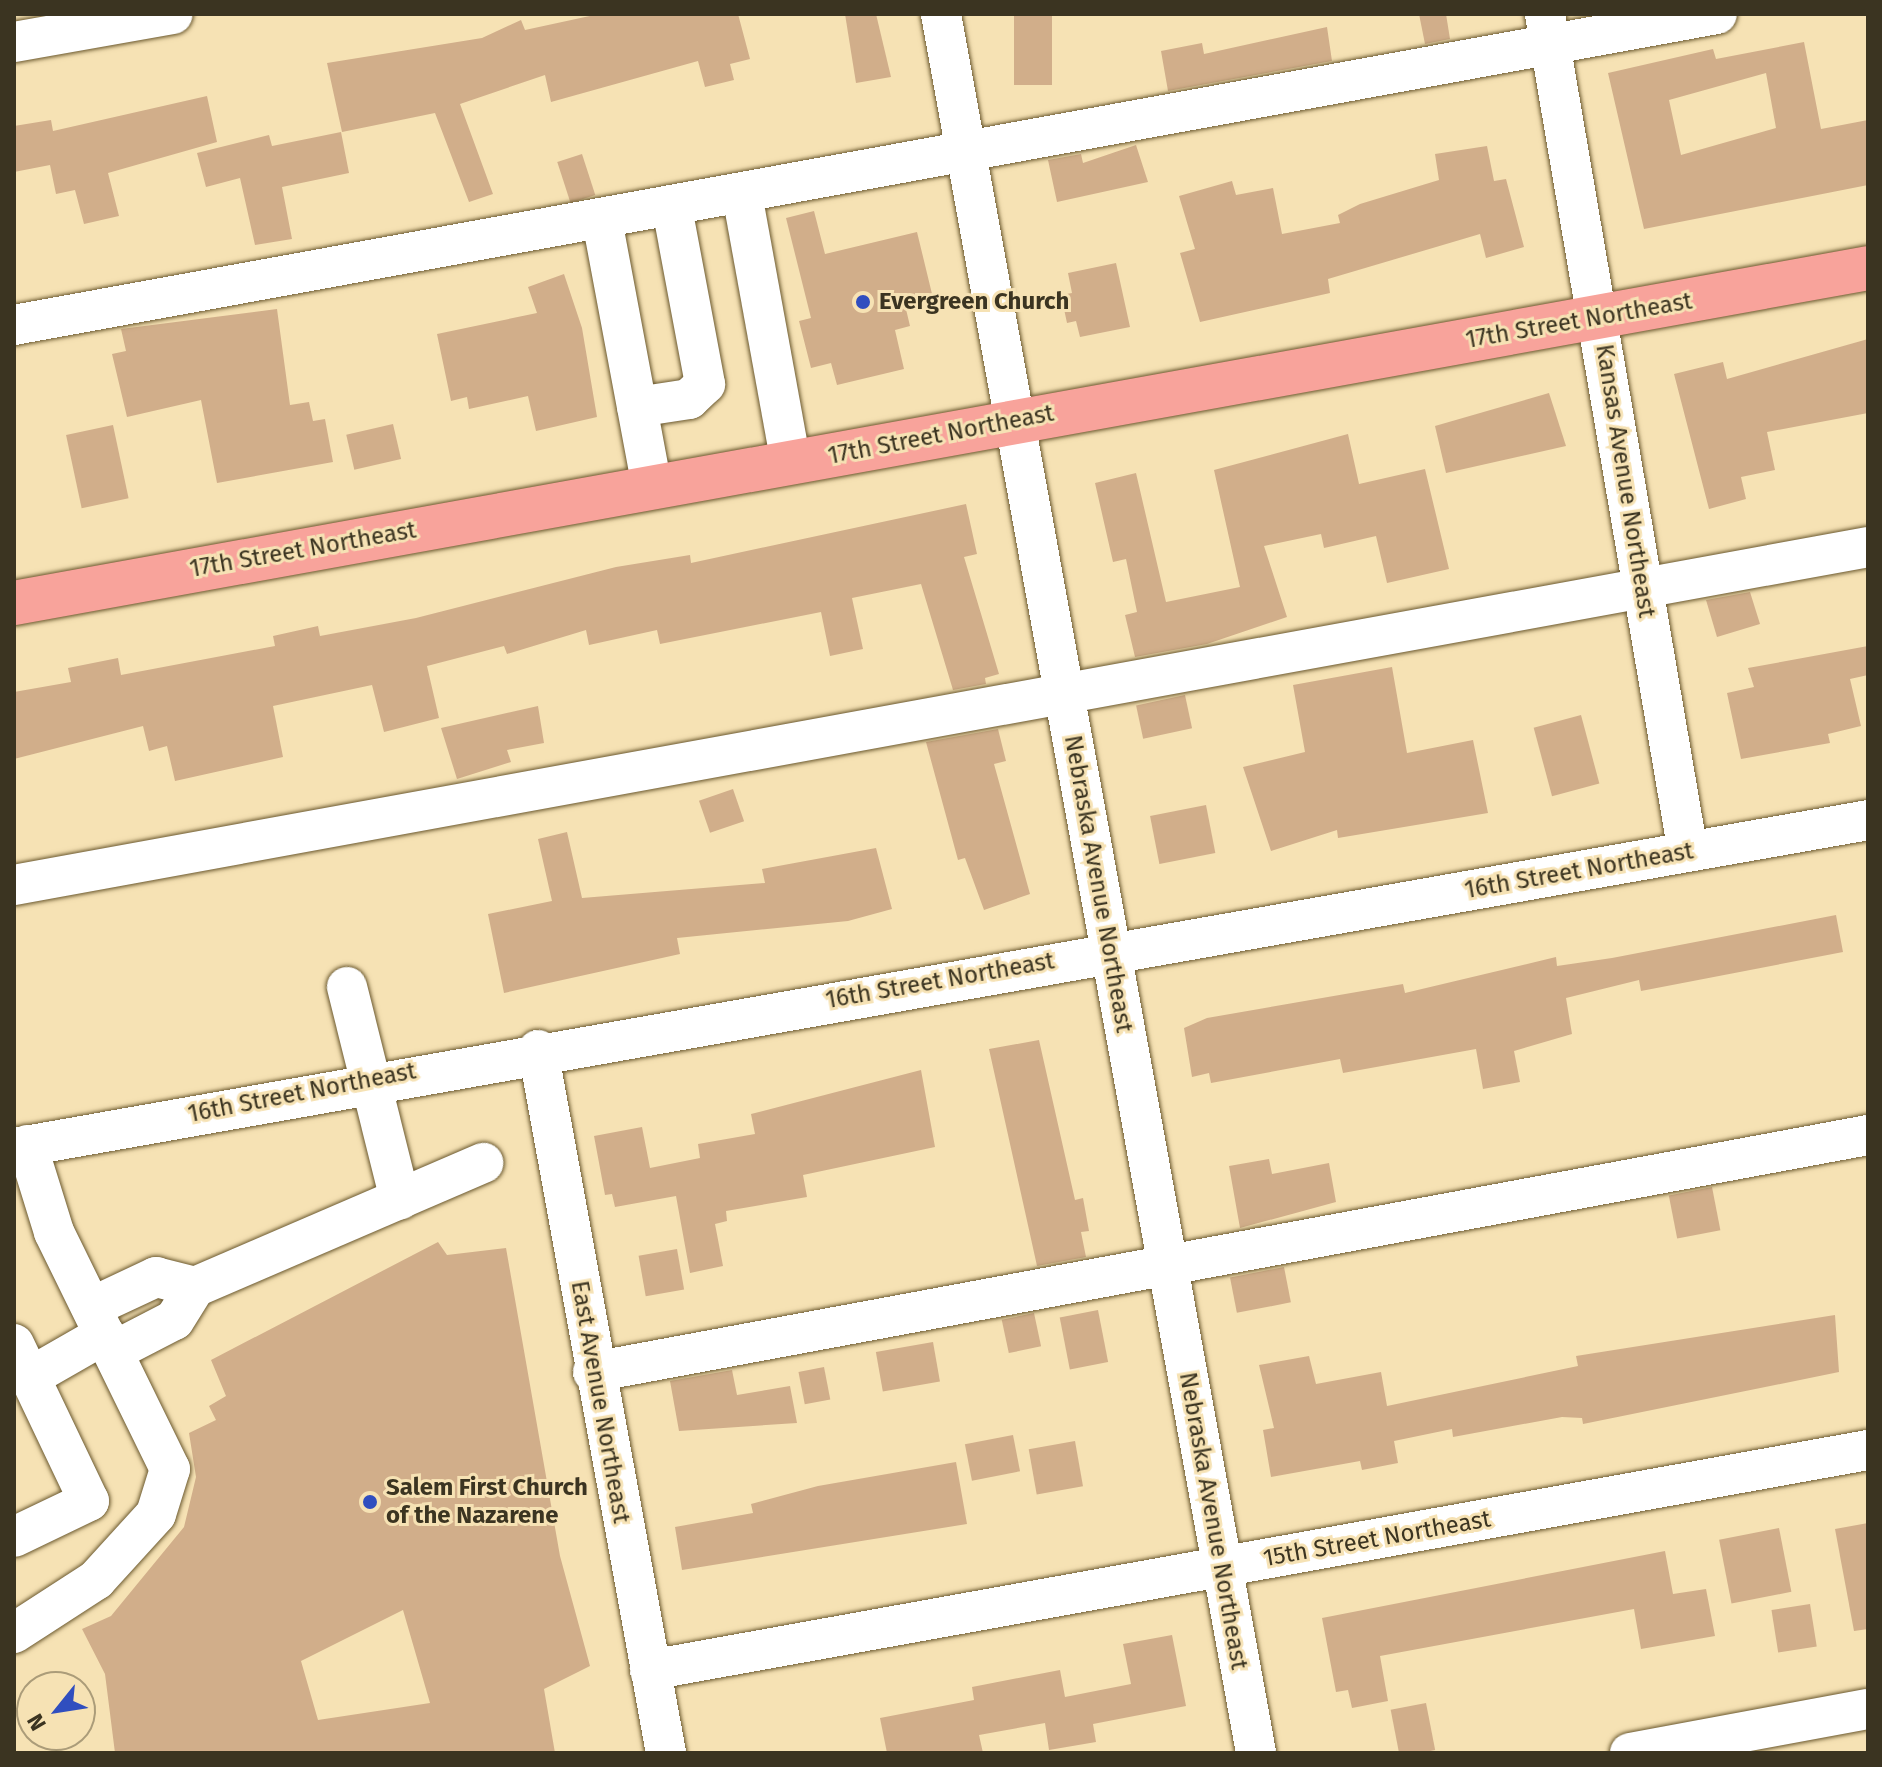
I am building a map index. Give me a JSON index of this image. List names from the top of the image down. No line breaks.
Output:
{"streets":{"main road":["17th Street Northeast"],"street":["Kansas Avenue Northeast","16th Street Northeast","Nebraska Avenue Northeast","East Avenue Northeast","15th Street Northeast"]},"crossings":[["17th Street Northeast","Kansas Avenue Northeast"],["17th Street Northeast","Nebraska Avenue Northeast"],["Kansas Avenue Northeast","16th Street Northeast"],["16th Street Northeast","Nebraska Avenue Northeast"],["16th Street Northeast","East Avenue Northeast"],["Nebraska Avenue Northeast","15th Street Northeast"],["East Avenue Northeast","15th Street Northeast"]],"places":["Evergreen Church","Salem First Church of the Nazarene"],"north":"bottom left"}
